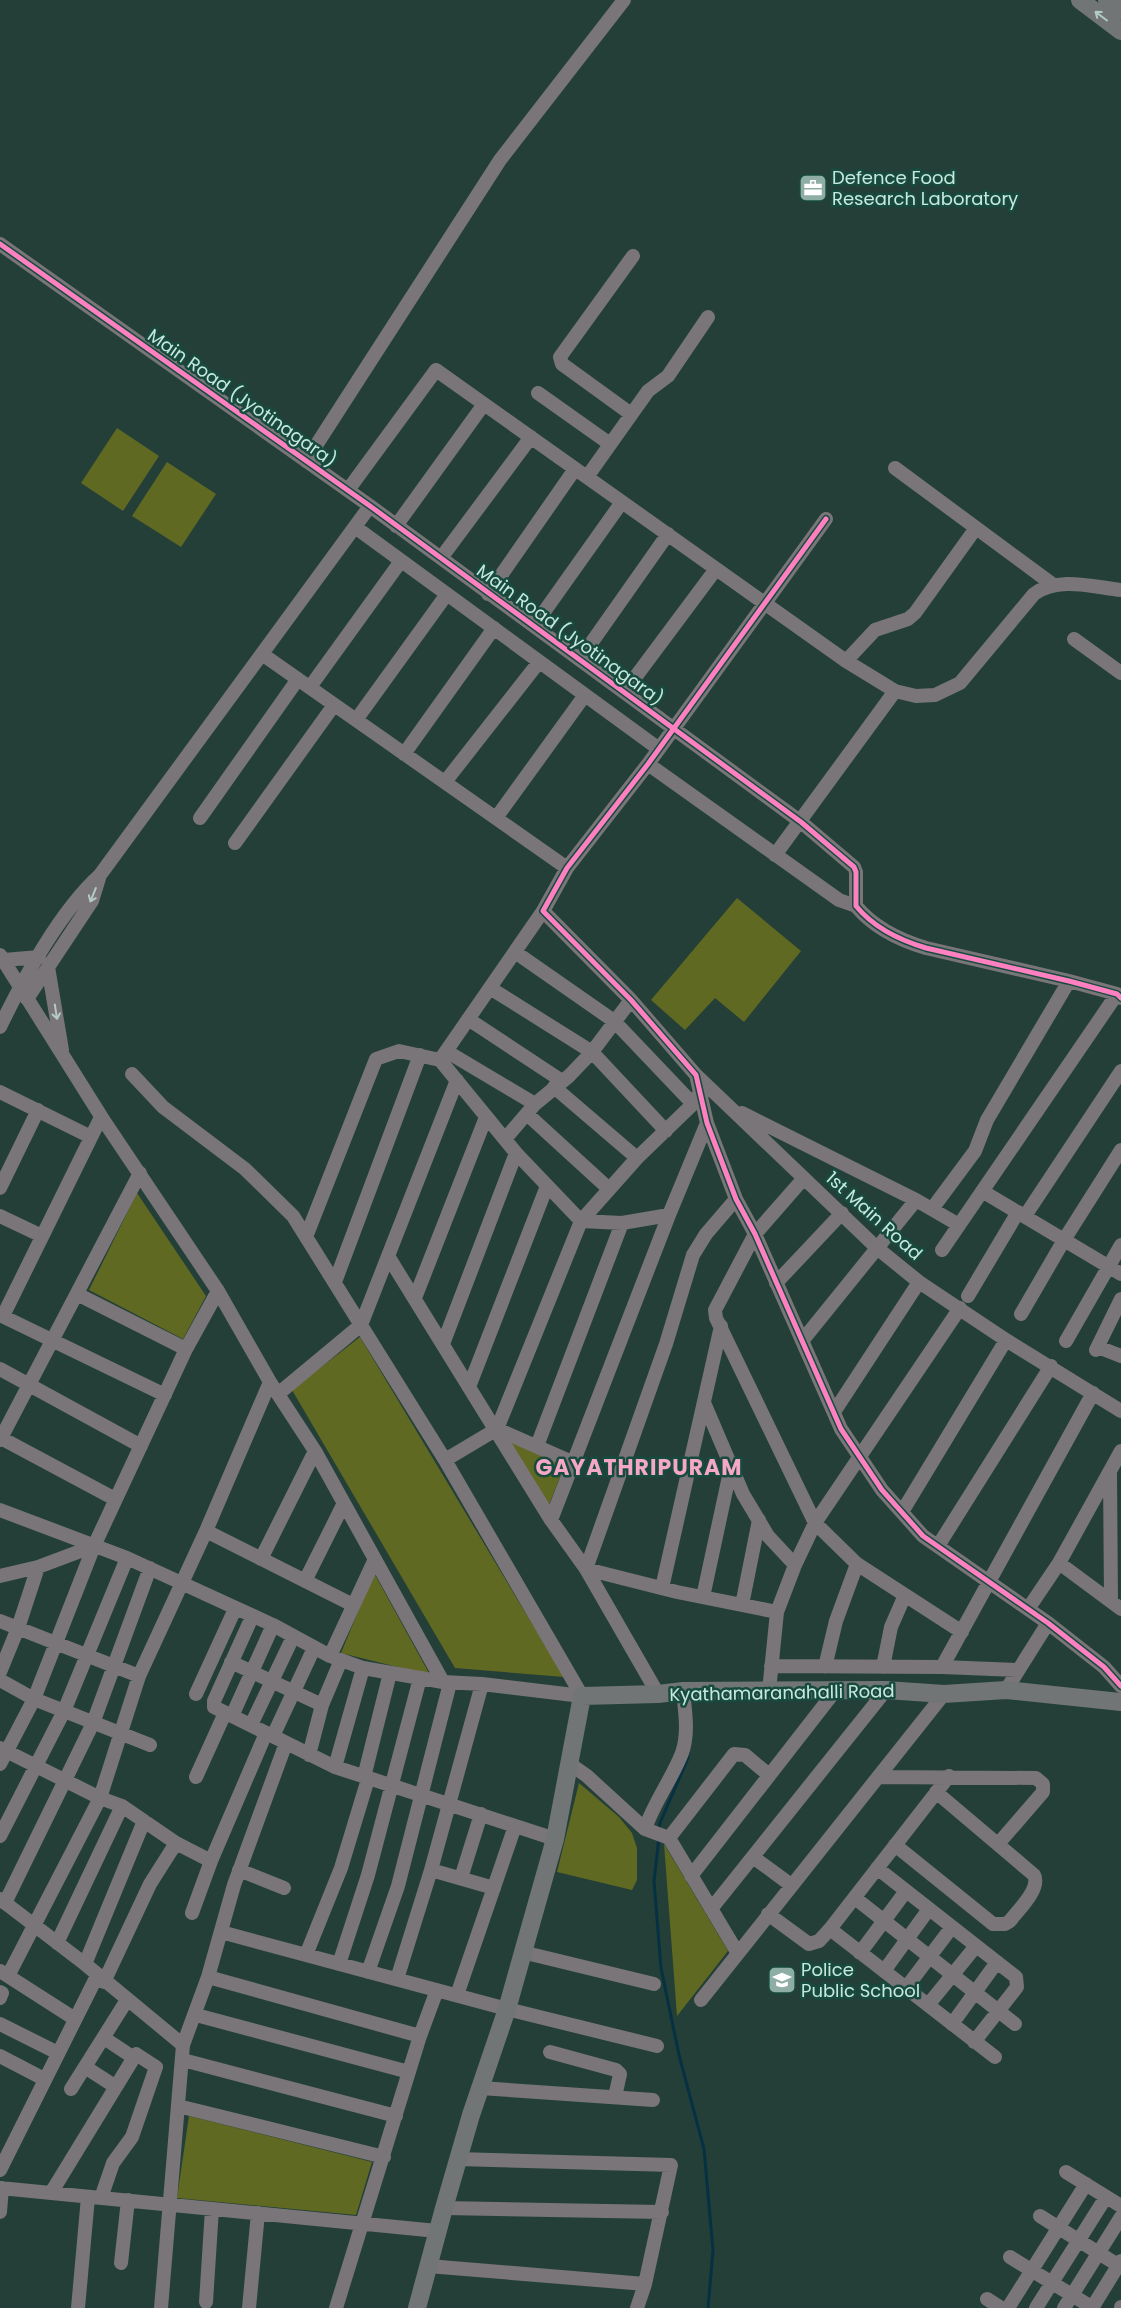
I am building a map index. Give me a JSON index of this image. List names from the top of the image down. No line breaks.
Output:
{"streets":{"main road":["Kyathamaranahalli Road"],"street":["Main Road (Jyotinagara)","1st Main Road"]},"districts":["GAYATHRIPURAM"],"places":{"office":["Defence Food Research Laboratory"],"school or university":["Police Public School"]}}
